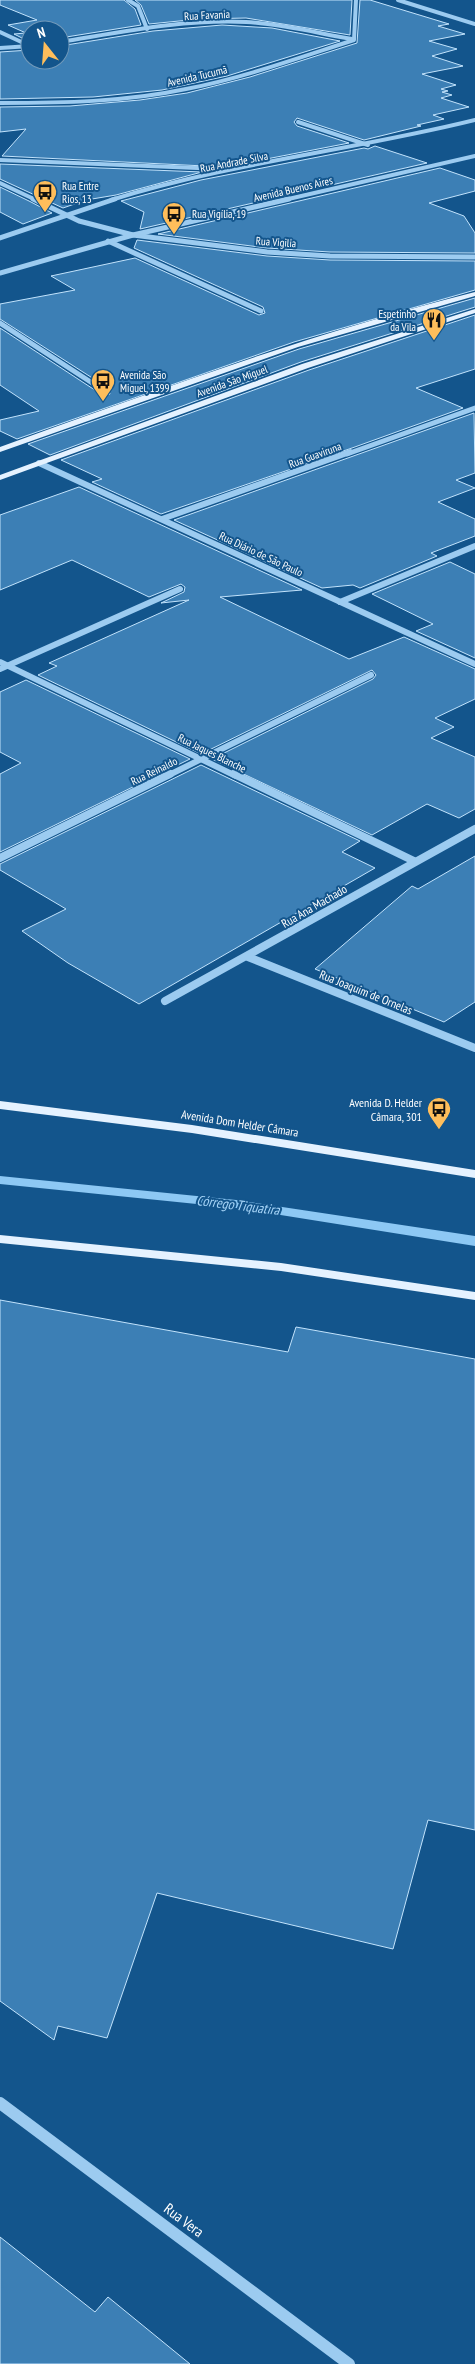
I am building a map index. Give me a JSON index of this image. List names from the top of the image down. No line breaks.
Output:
{"streets":{"main road":["Avenida São Miguel","Avenida Dom Helder Câmara"],"street":["Rua Favania","Avenida Tucumã","Rua Andrade Silva","Avenida Buenos Aires","Rua Vigilia","Rua Guaviruna","Rua Diário de São Paulo","Rua Jaques Blanche","Rua Reinaldo","Rua Ana Machado","Rua Joaquim de Ornelas","Rua Vera"]},"crossings":[["Rua Favania","Avenida Tucumã"],["Rua Andrade Silva","Rua Vigilia"],["Avenida Buenos Aires","Rua Vigilia"],["Avenida São Miguel","Rua Diário de São Paulo"],["Rua Guaviruna","Rua Diário de São Paulo"],["Rua Jaques Blanche","Rua Reinaldo"],["Rua Jaques Blanche","Rua Ana Machado"],["Rua Ana Machado","Rua Joaquim de Ornelas"]],"water":["Córrego Tiquatira"],"places":{"bus stop":["Rua Entre Rios, 13","Rua Vigília, 19","Avenida São Miguel, 1399","Avenida D. Helder Câmara, 301"],"restaurant":["Espetinho da Vila"]},"north":"top"}
